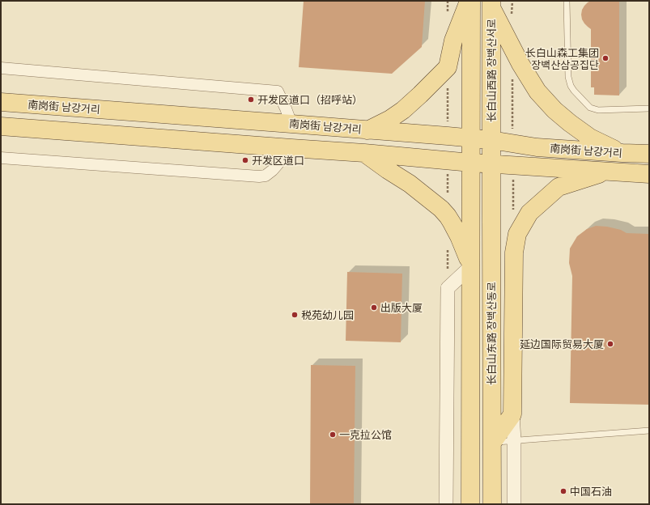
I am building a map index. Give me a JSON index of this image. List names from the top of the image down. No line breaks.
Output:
{"streets":{"main road":["长白山西路 장백산서로","南岗街 남강거리","长白山东路 장백산동로"]},"crossings":[["长白山西路 장백산서로","南岗街 남강거리"],["长白山西路 장백산서로","长白山东路 장백산동로"],["南岗街 남강거리","长白山东路 장백산동로"]],"places":["长白山森工集团 장백산삼공집단","开发区道口（招呼站）","开发区道口","出版大厦","税苑幼儿园","延边国际贸易大厦","一克拉公馆","中国石油"]}
